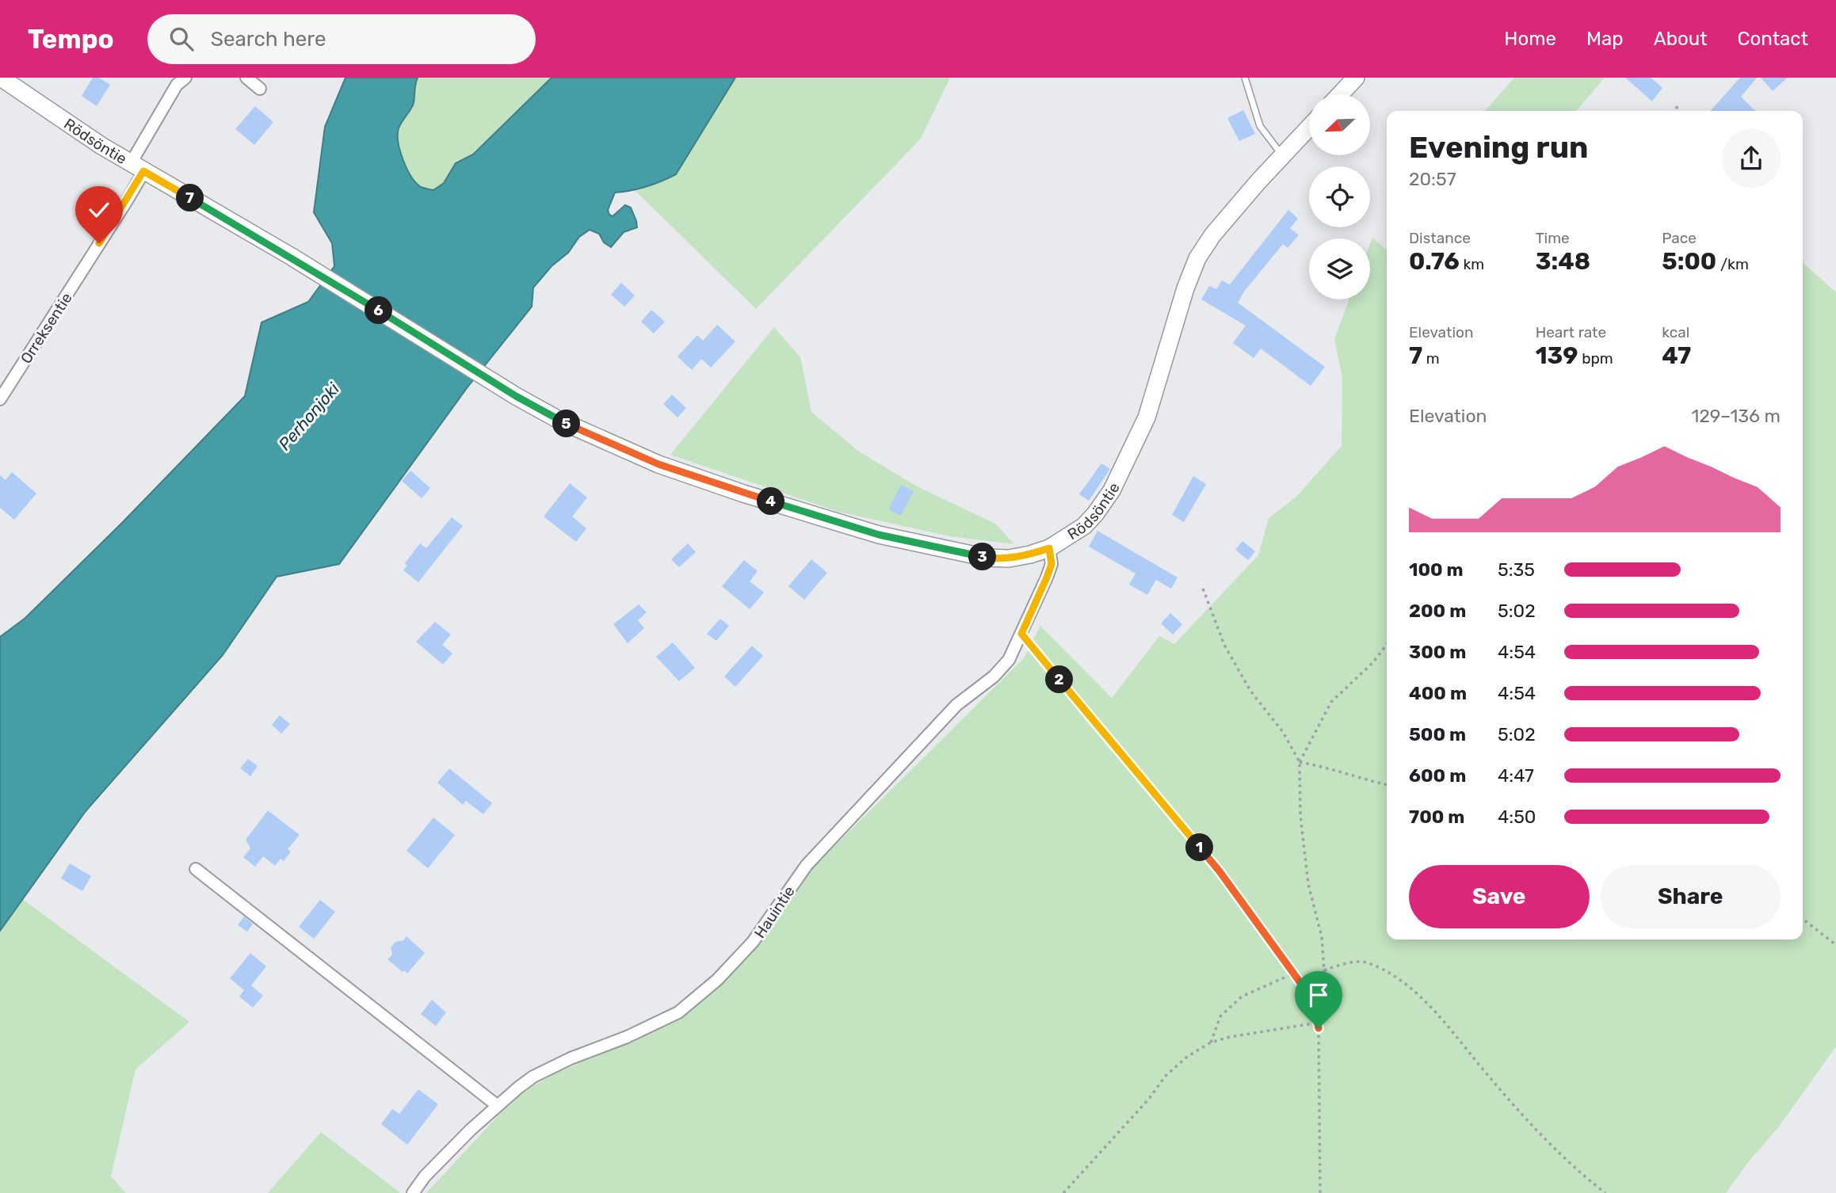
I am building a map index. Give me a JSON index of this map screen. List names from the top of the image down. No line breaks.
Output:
{"streets":{"street":["Rödsöntie","Orreksentie","Hauintie"]},"crossings":[["Rödsöntie","Orreksentie"],["Rödsöntie","Hauintie"]],"water":["Perhonjoki"],"north":"bottom left","page":{"header":"Tempo","search":"Search here","nav":["Home","Map","About","Contact"],"heading":["Evening run","20:57"],"pins":["7","6","5","4","3","2","1"],"stats":[["Distance","0.76 km"],["Time","3:48"],["Pace","5:00 /km"],["Elevation","7 m"],["Heart rate","139 bpm"],["kcal","47"]],"chart":["Elevation","129–136 m"],"list":[{"name":"100 m","note":"5:35"},{"name":"200 m","note":"5:02"},{"name":"300 m","note":"4:54"},{"name":"400 m","note":"4:54"},{"name":"500 m","note":"5:02"},{"name":"600 m","note":"4:47"},{"name":"700 m","note":"4:50"}],"buttons":["Save","Share"]}}
